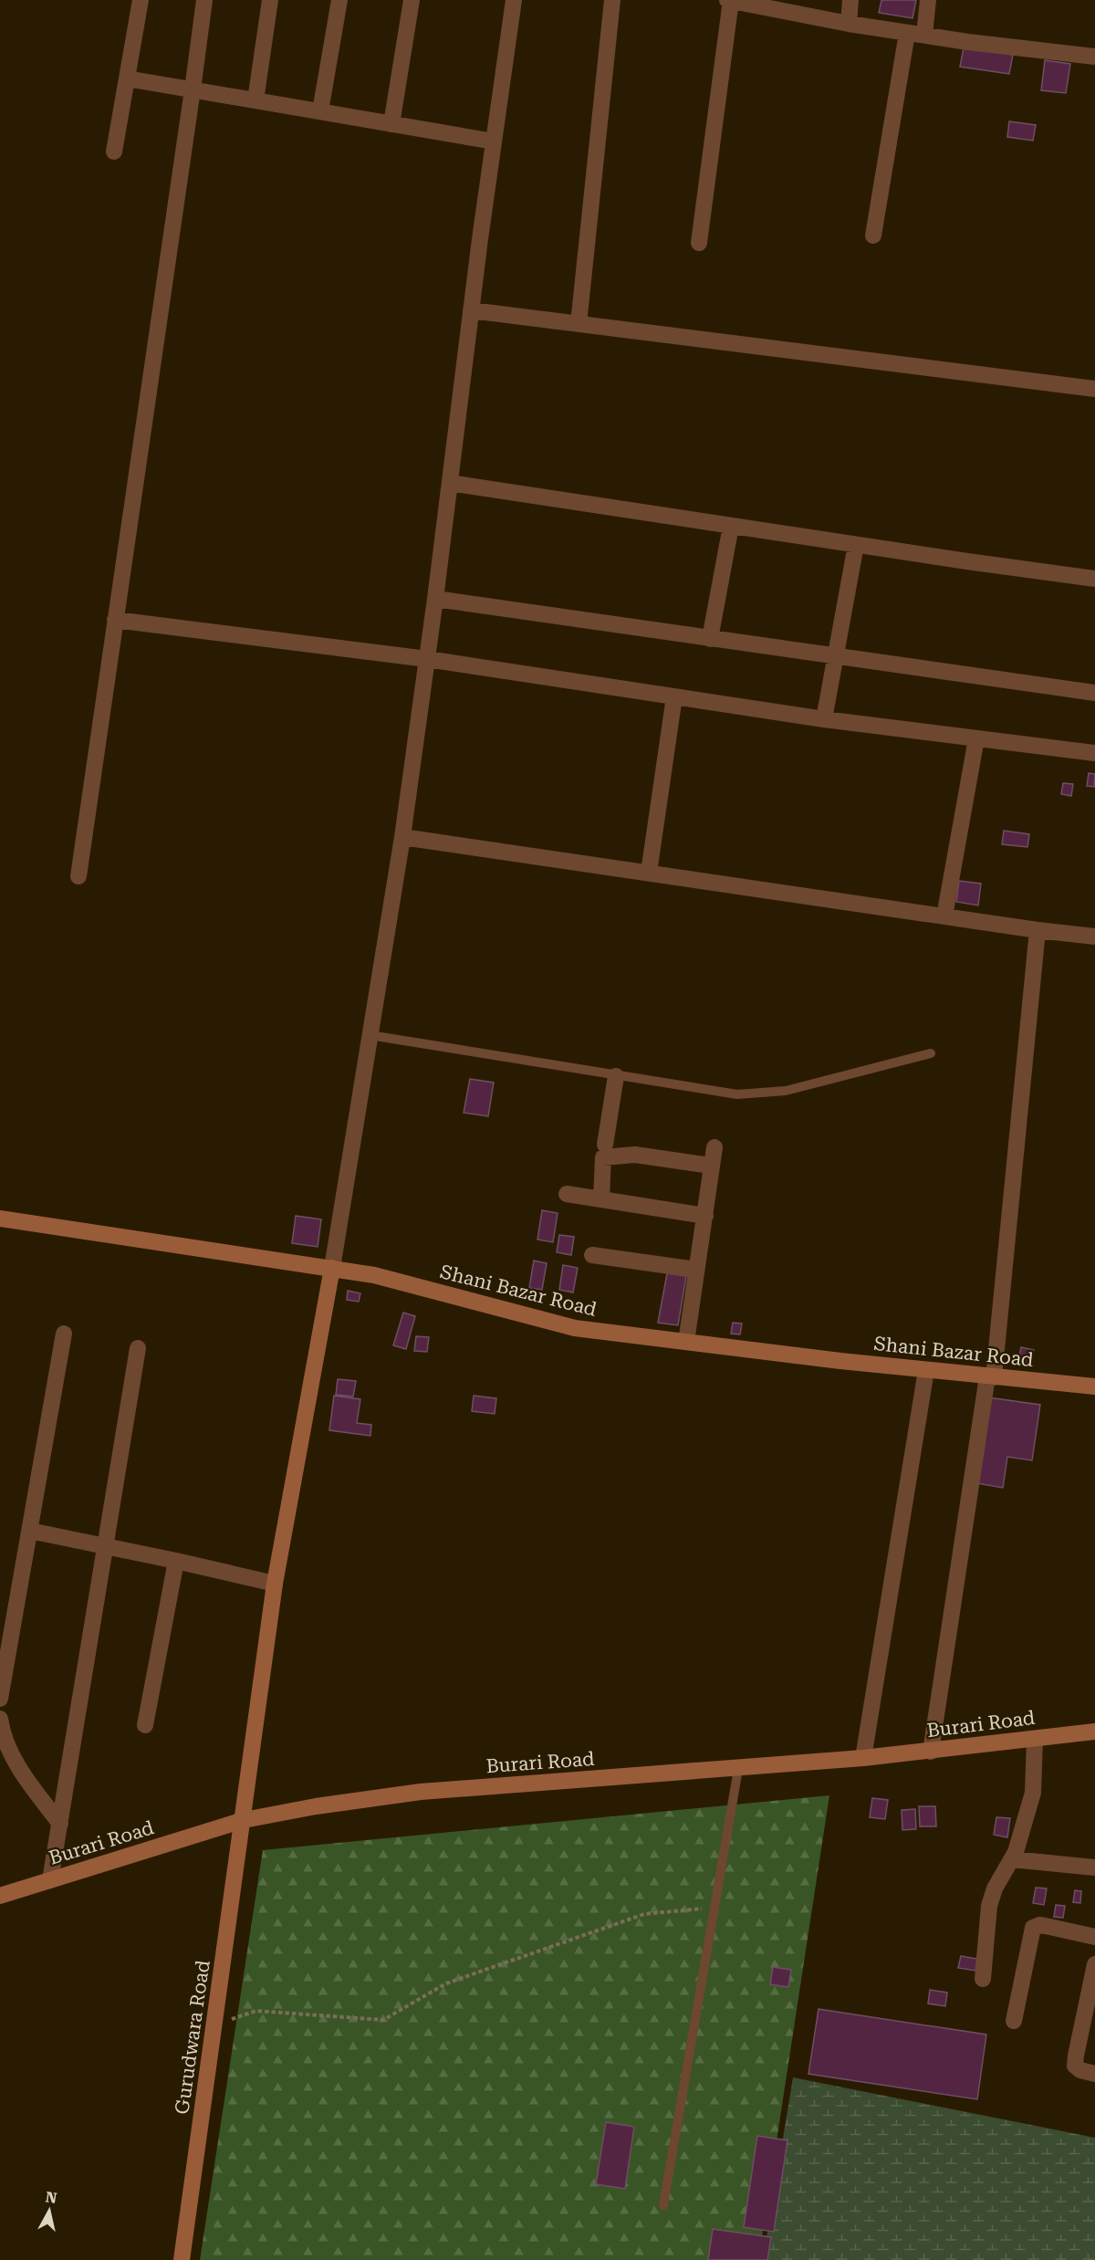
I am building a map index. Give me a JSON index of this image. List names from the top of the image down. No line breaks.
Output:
{"streets":{"street":["Shani Bazar Road","Burari Road","Gurudwara Road"]},"crossings":[["Shani Bazar Road","Gurudwara Road"],["Burari Road","Gurudwara Road"]],"north":"top"}
